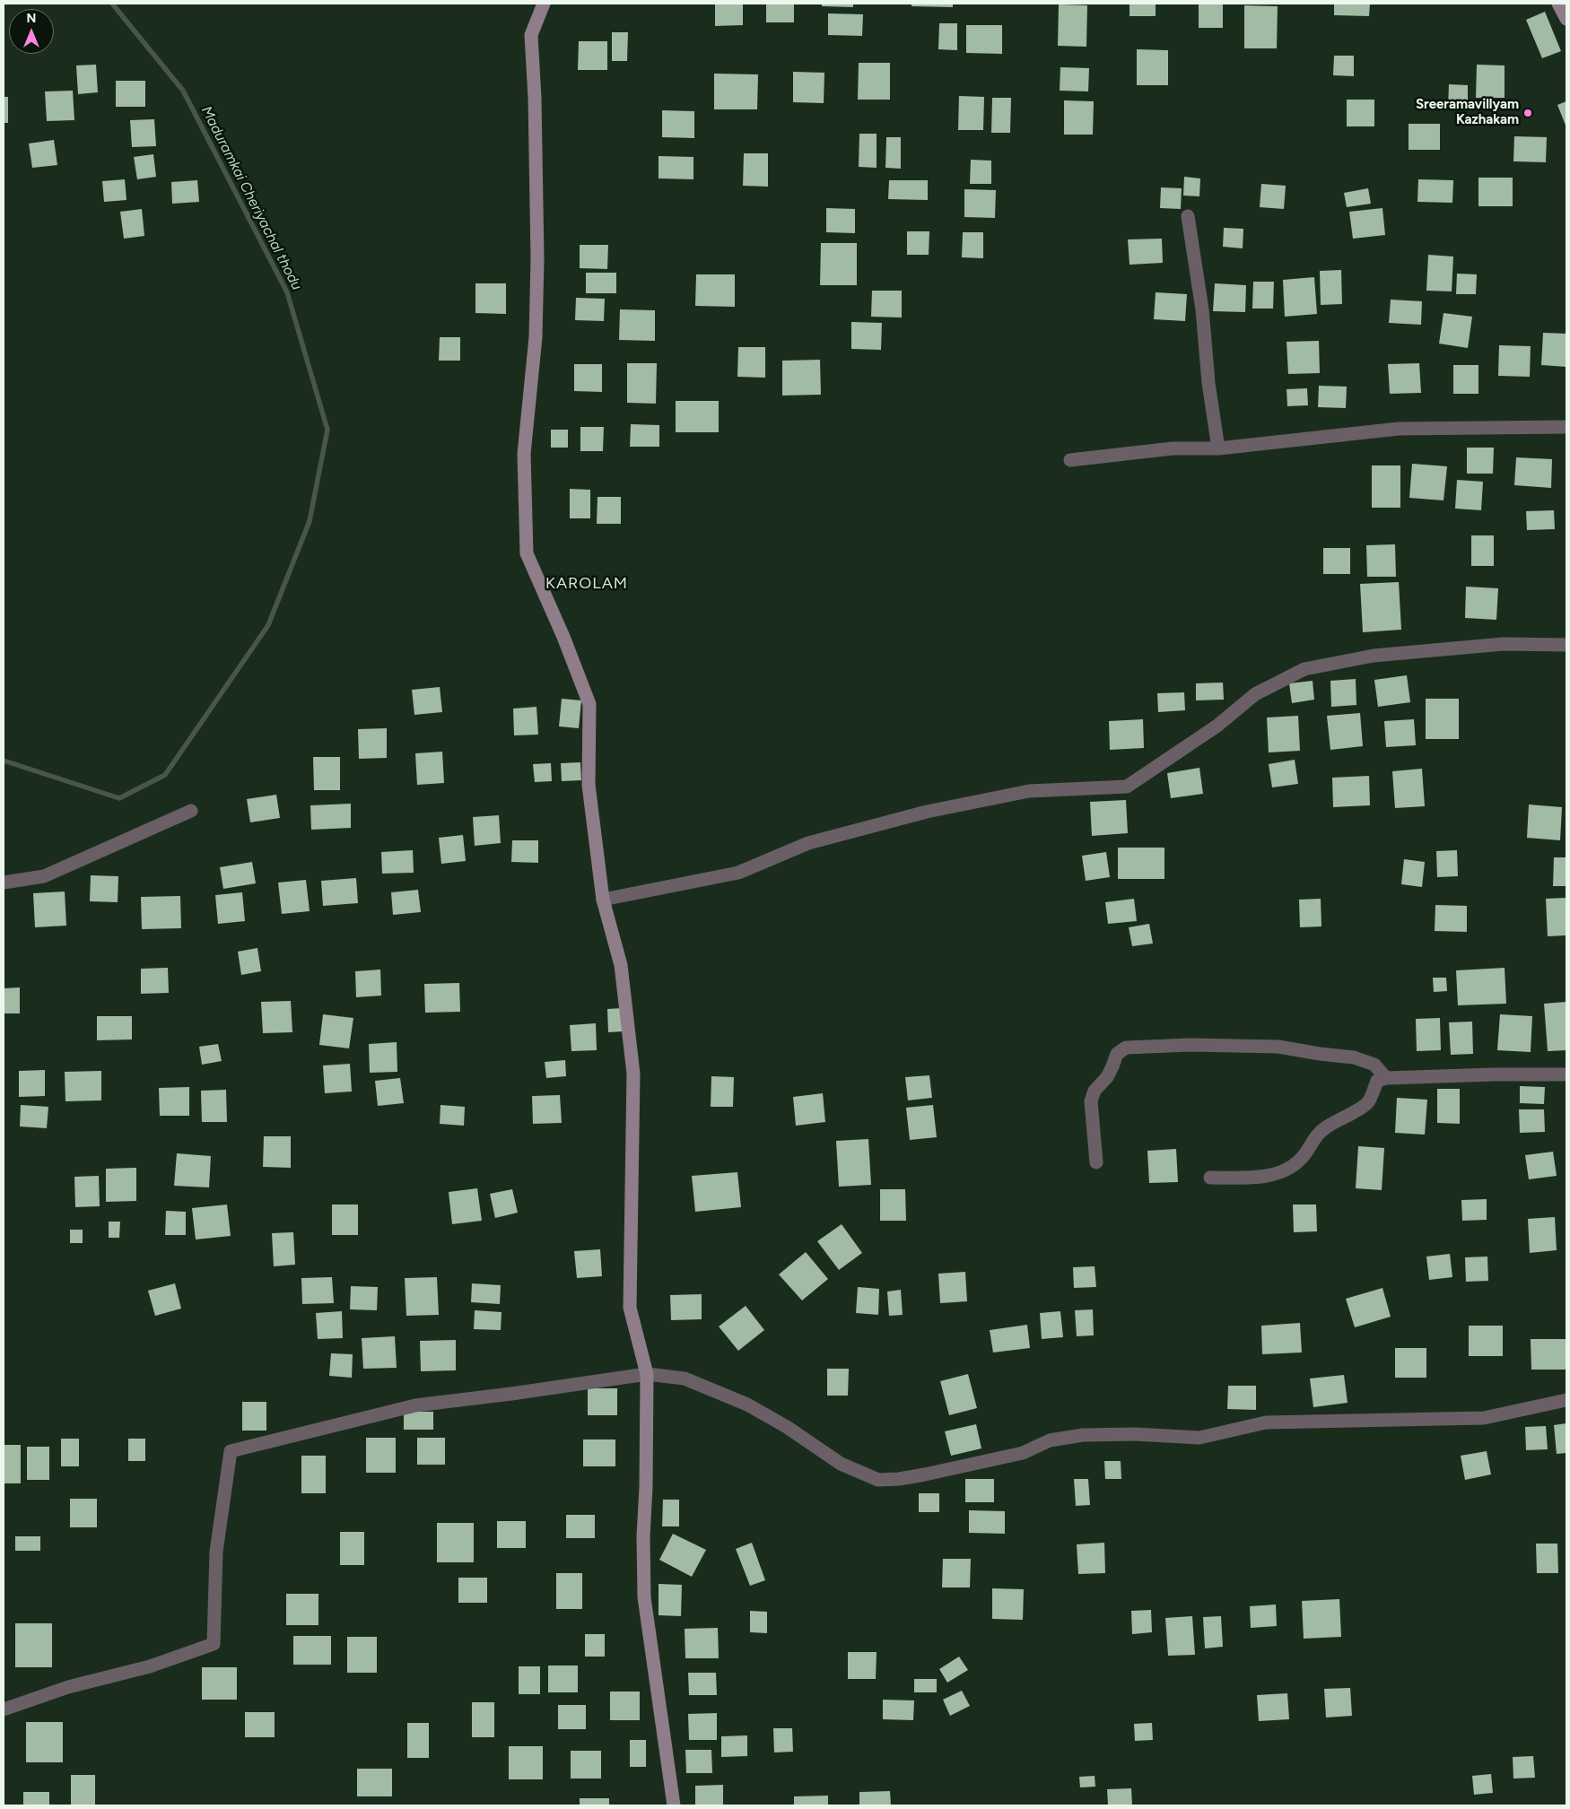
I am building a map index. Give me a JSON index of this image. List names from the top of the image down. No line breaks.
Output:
{"districts":["KAROLAM"],"water":["Maduramkai Cheriyachal thodu"],"places":["Sreeramavillyam Kazhakam"],"north":"top"}
